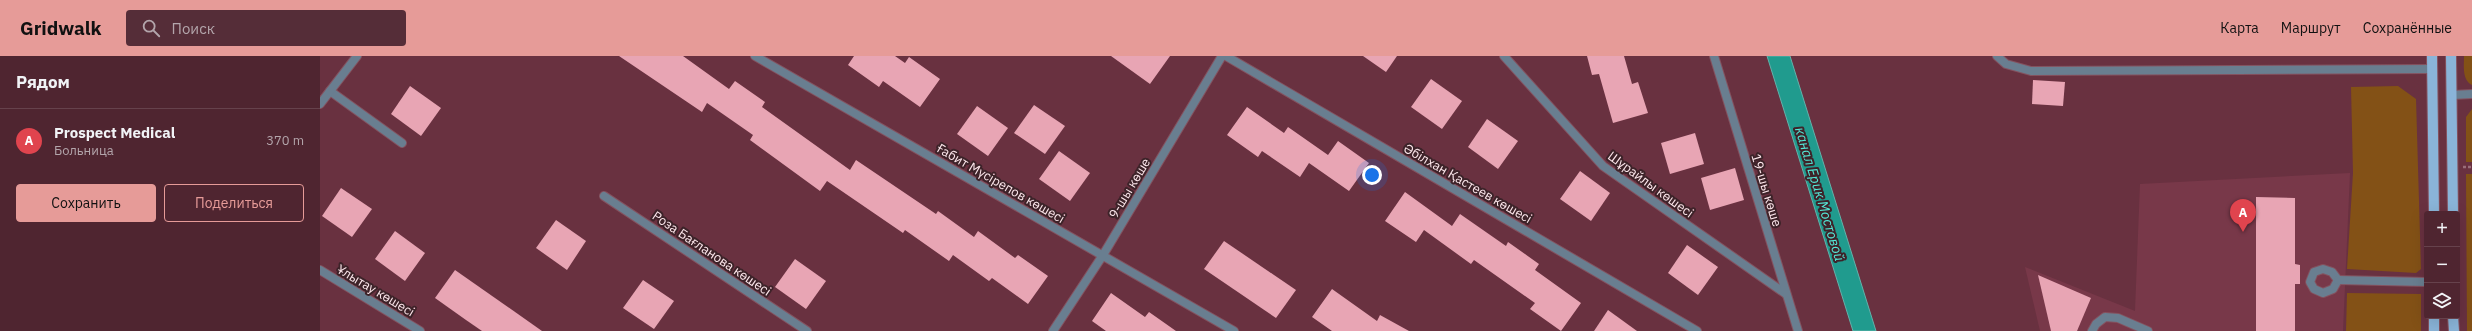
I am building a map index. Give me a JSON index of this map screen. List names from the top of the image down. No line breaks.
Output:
{"streets":{"street":["Ғабит Мүсірепов көшесi","Әбілхан Қастеев көшесi","Шұрайлы көшесі","9-шы көше","19-шы көше","Роза Бағланова көшесi","Ұлытау көшесi"]},"crossings":[["Ғабит Мүсірепов көшесi","9-шы көше"],["Шұрайлы көшесі","19-шы көше"]],"water":["канал Ерик Мостовой"],"page":{"header":"Gridwalk","search":"Поиск","nav":["Карта","Маршрут","Сохранённые"],"heading":"Рядом","list":[{"mark":"A","name":"Prospect Medical","note":"Больница","value":"370 m"}],"buttons":["Сохранить","Поделиться"],"pins":"A","map_buttons":["+","−"]}}
